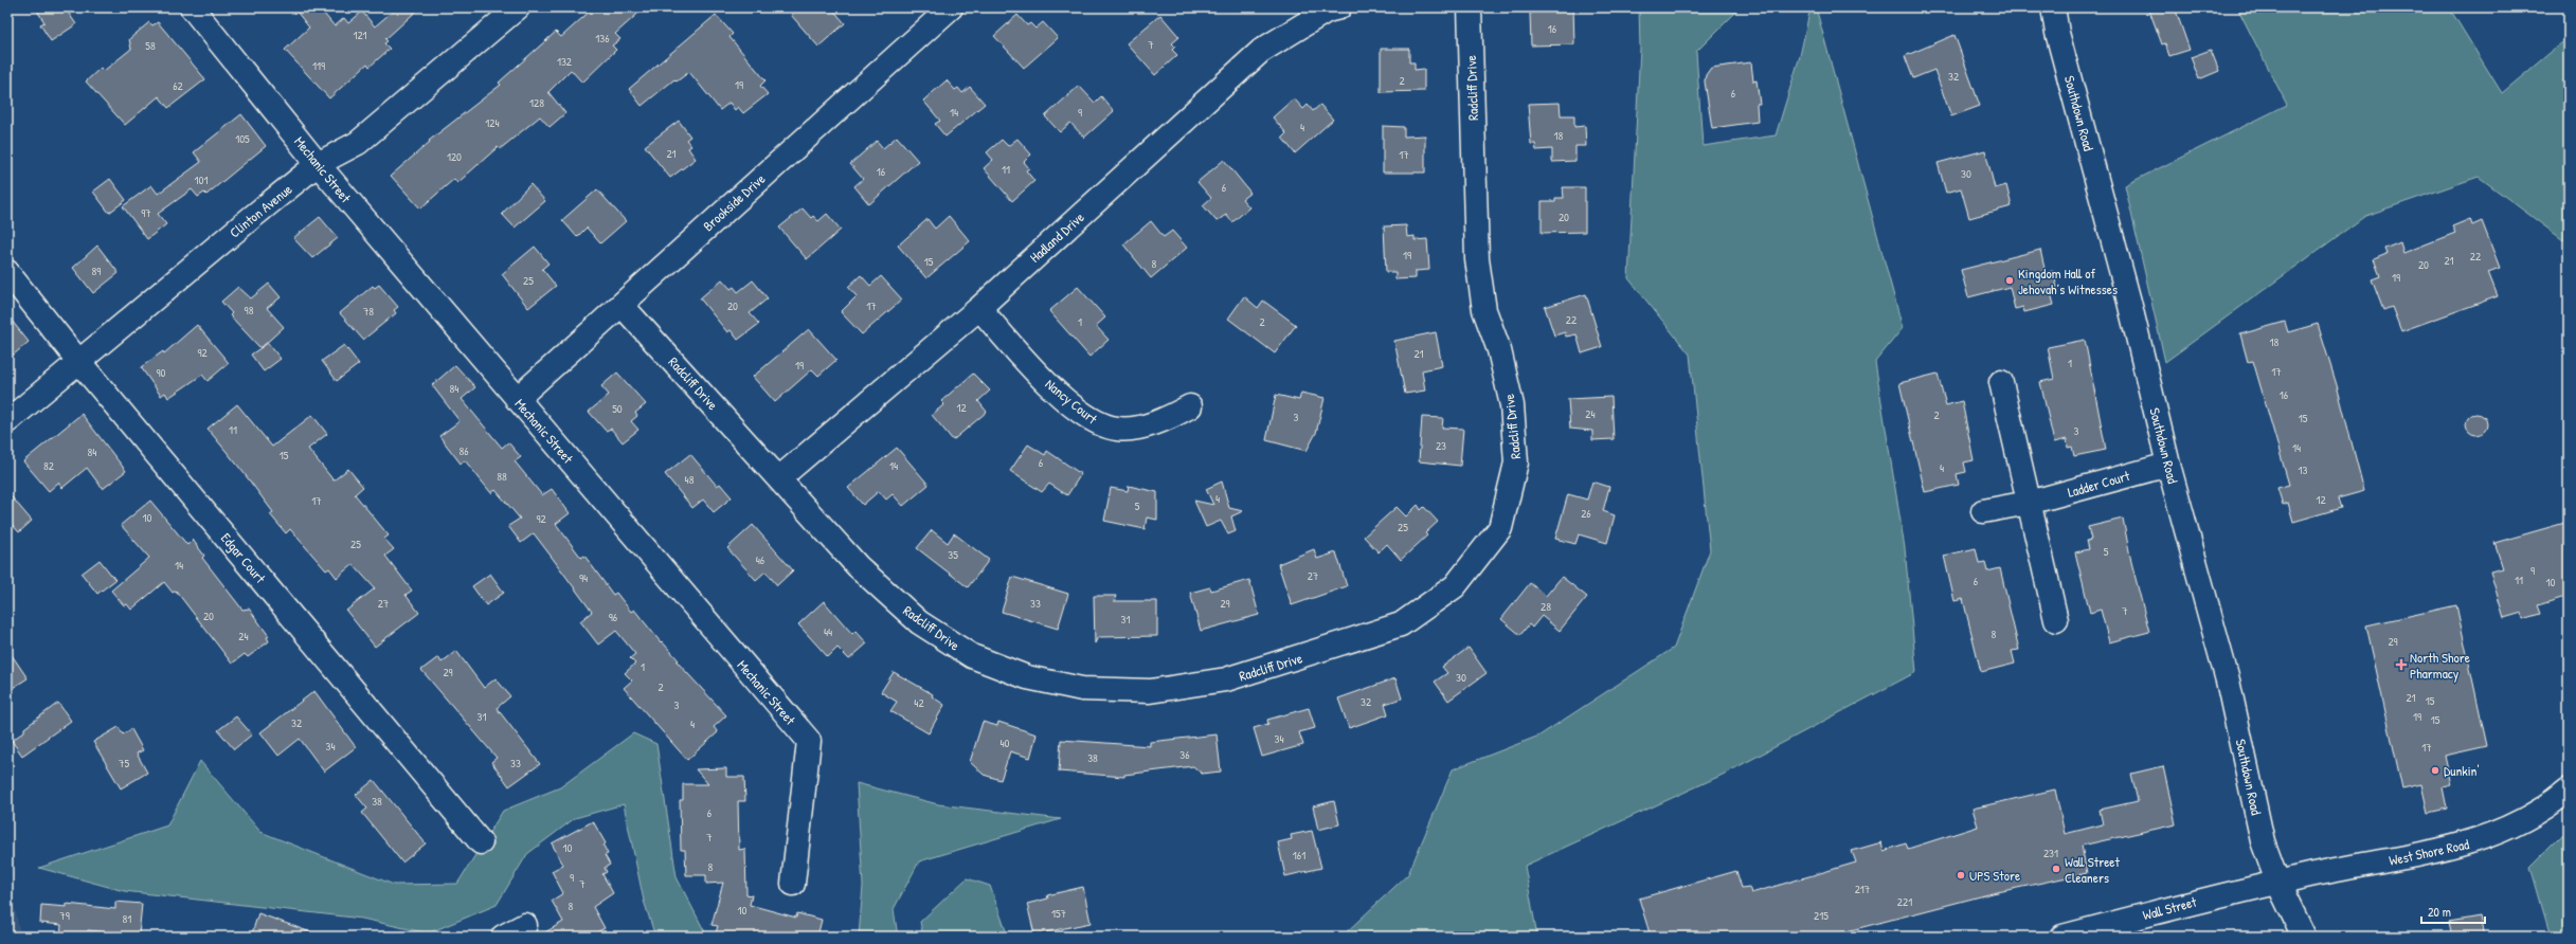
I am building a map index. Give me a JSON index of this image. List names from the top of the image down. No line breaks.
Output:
{"streets":{"street":["Radcliff Drive","Southdown Road","Mechanic Street","Brookside Drive","Clinton Avenue","Hadland Drive","Nancy Court","Ladder Court","Edgar Court","West Shore Road","Wall Street"]},"crossings":[["Radcliff Drive","Brookside Drive"],["Radcliff Drive","Hadland Drive"],["Southdown Road","Ladder Court"],["Southdown Road","West Shore Road"],["Southdown Road","Wall Street"],["Mechanic Street","Brookside Drive"],["Mechanic Street","Clinton Avenue"],["Clinton Avenue","Edgar Court"],["Hadland Drive","Nancy Court"],["West Shore Road","Wall Street"]],"places":{"other":["Kingdom Hall of Jehovah’s Witnesses","Dunkin'","Wall Street Cleaners","UPS Store"],"health":["North Shore Pharmacy"]},"house_numbers":["16","121","136","7","58","132","119","32","2","19","62","6","128","14","9","124","4","18","105","21","17","120","11","16","30","101","6","97","20","19","22","21","15","8","20","89","19","25","20","17","98","78","22","1","2","18","92","21","1","19","17","90","84","16","12","50","24","2","3","15","11","3","23","14","86","84","15","6","82","14","4","13","88","48","4","12","17","5","26","10","92","25","25","5","35","46","14","9","27","94","11","6","10","27","33","29","28","7","20","96","31","44","8","24","29","1","29","30","2","21","15","32","42","3","31","19","15","32","4","34","40","34","17","36","38","75","33","38","6","7","10","231","161","8","9","7","217","221","8","10","157","79","215","81"],"scale_bar":"20 m"}
